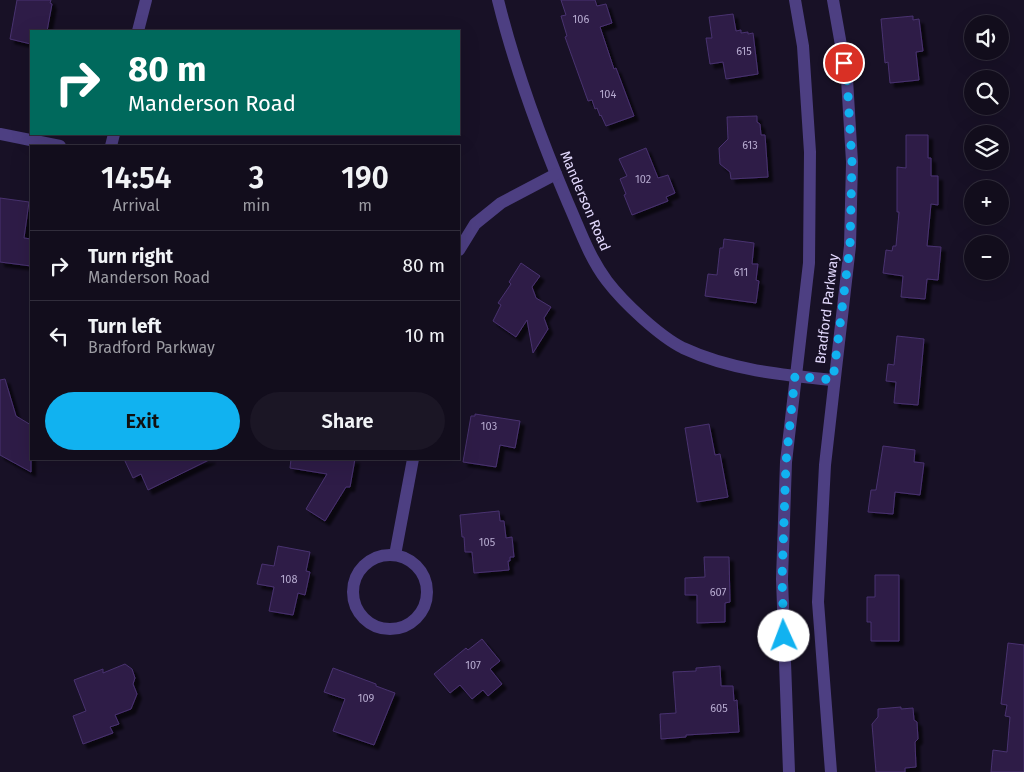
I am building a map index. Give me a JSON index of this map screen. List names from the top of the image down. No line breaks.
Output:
{"streets":{"street":["Manderson Road","Bradford Parkway"]},"crossings":[["Manderson Road","Bradford Parkway"]],"house_numbers":["106","615","104","613","102","611","103","105","108","607","107","109","605"],"page":{"map_buttons":["+","−"],"turn":["80 m","Manderson Road"],"eta":["14:54","Arrival","3","min","190","m"],"list":[{"name":"Turn right","note":"Manderson Road","value":"80 m"},{"name":"Turn left","note":"Bradford Parkway","value":"10 m"}],"buttons":["Exit","Share"]}}
